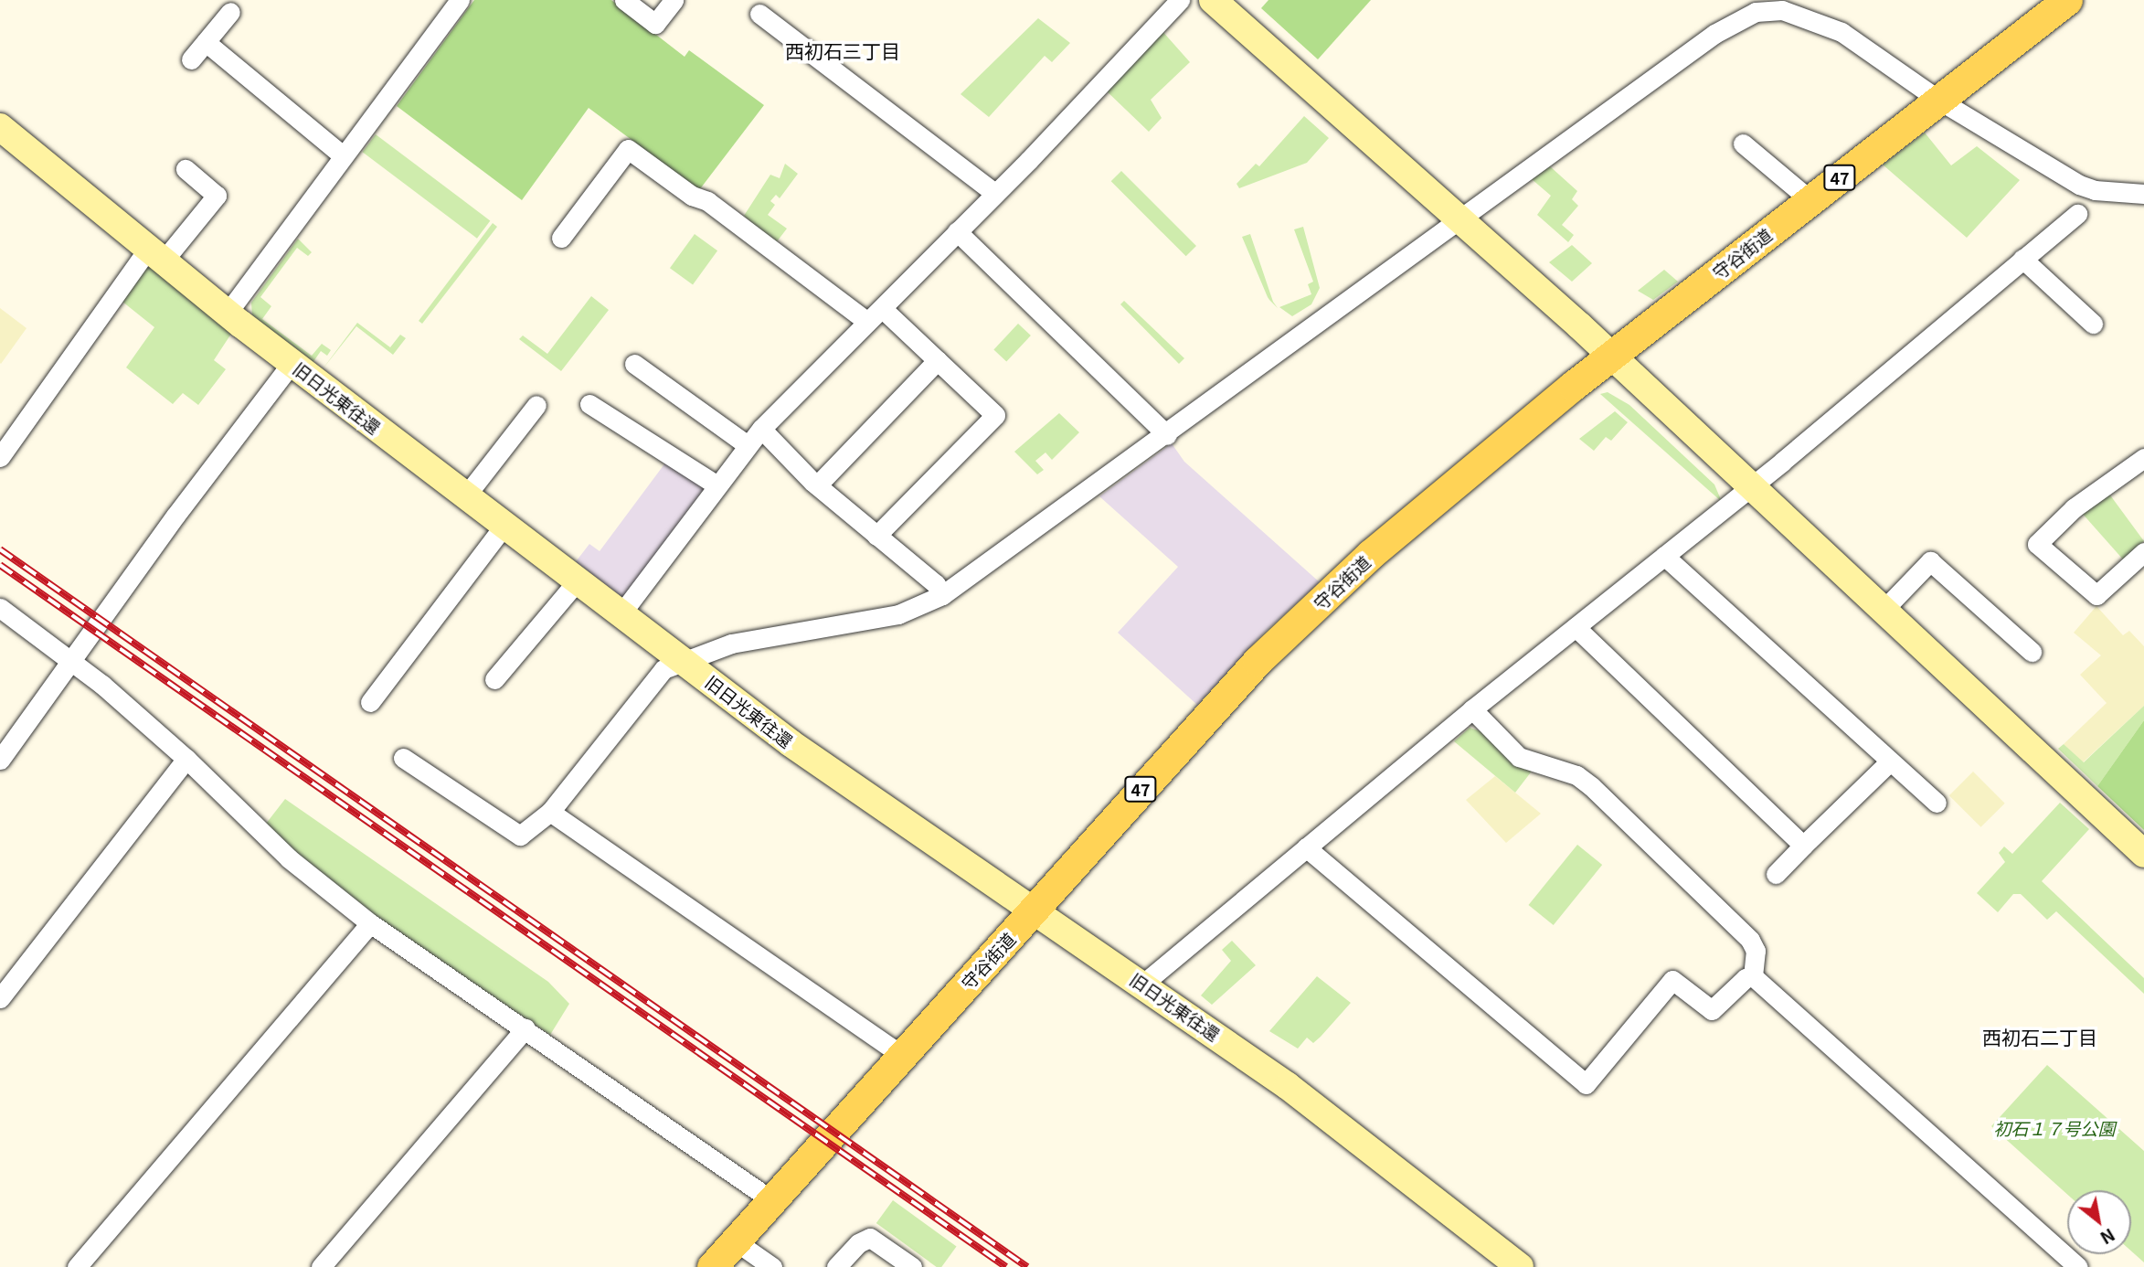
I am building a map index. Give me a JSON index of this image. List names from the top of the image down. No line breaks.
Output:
{"streets":{"main road":["47","守谷街道"],"street":["旧日光東往還"]},"crossings":[["守谷街道","旧日光東往還"]],"districts":["西初石三丁目","西初石二丁目"],"parks":["初石１７号公園"],"north":"bottom right"}
